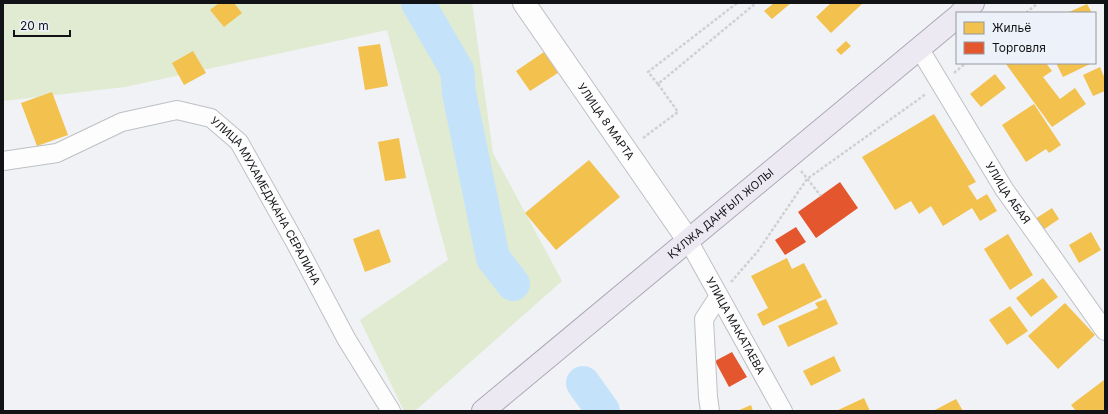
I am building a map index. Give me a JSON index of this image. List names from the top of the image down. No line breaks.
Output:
{"streets":{"main road":["ҚҰЛЖА ДАҢҒЫЛ ЖОЛЫ"],"street":["УЛИЦА 8 МАРТА","УЛИЦА АБАЯ","УЛИЦА МУХАМЕДЖАНА СЕРАЛИНА","УЛИЦА МАКАТАЕВА"]},"crossings":[["УЛИЦА 8 МАРТА","ҚҰЛЖА ДАҢҒЫЛ ЖОЛЫ"],["УЛИЦА 8 МАРТА","УЛИЦА МАКАТАЕВА"],["УЛИЦА АБАЯ","ҚҰЛЖА ДАҢҒЫЛ ЖОЛЫ"],["ҚҰЛЖА ДАҢҒЫЛ ЖОЛЫ","УЛИЦА МАКАТАЕВА"]],"legend":["Жильё","Торговля"],"scale_bar":"20 m"}
